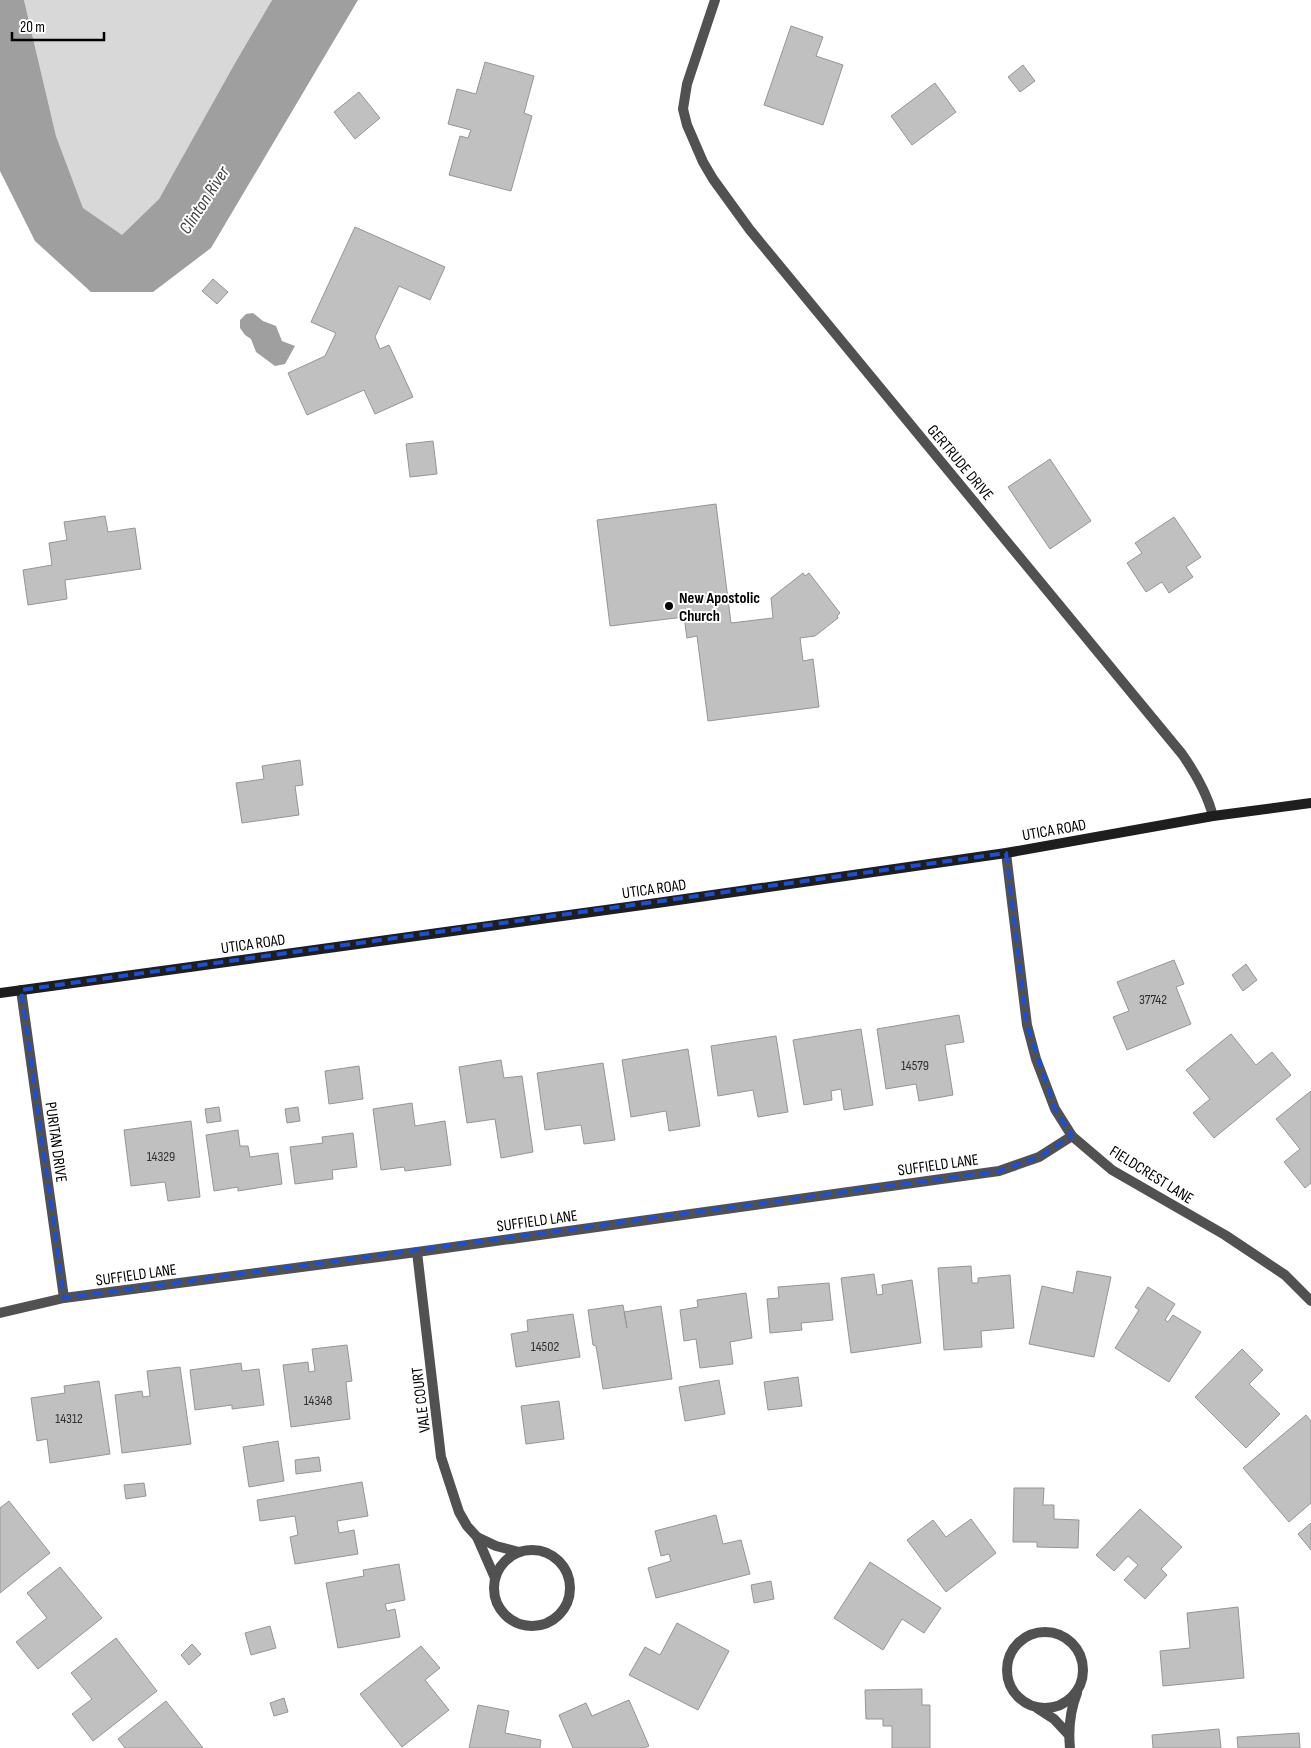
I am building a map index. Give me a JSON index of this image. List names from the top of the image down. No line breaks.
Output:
{"streets":{"street":["GERTRUDE DRIVE","UTICA ROAD","PURITAN DRIVE","SUFFIELD LANE","FIELDCREST LANE","VALE COURT"]},"crossings":[["GERTRUDE DRIVE","UTICA ROAD"],["UTICA ROAD","PURITAN DRIVE"],["UTICA ROAD","FIELDCREST LANE"],["PURITAN DRIVE","SUFFIELD LANE"],["SUFFIELD LANE","FIELDCREST LANE"],["SUFFIELD LANE","VALE COURT"]],"water":["Clinton River"],"places":["New Apostolic Church"],"house_numbers":["37742","14579","14329","14502","14348","14312"],"scale_bar":"20 m"}
